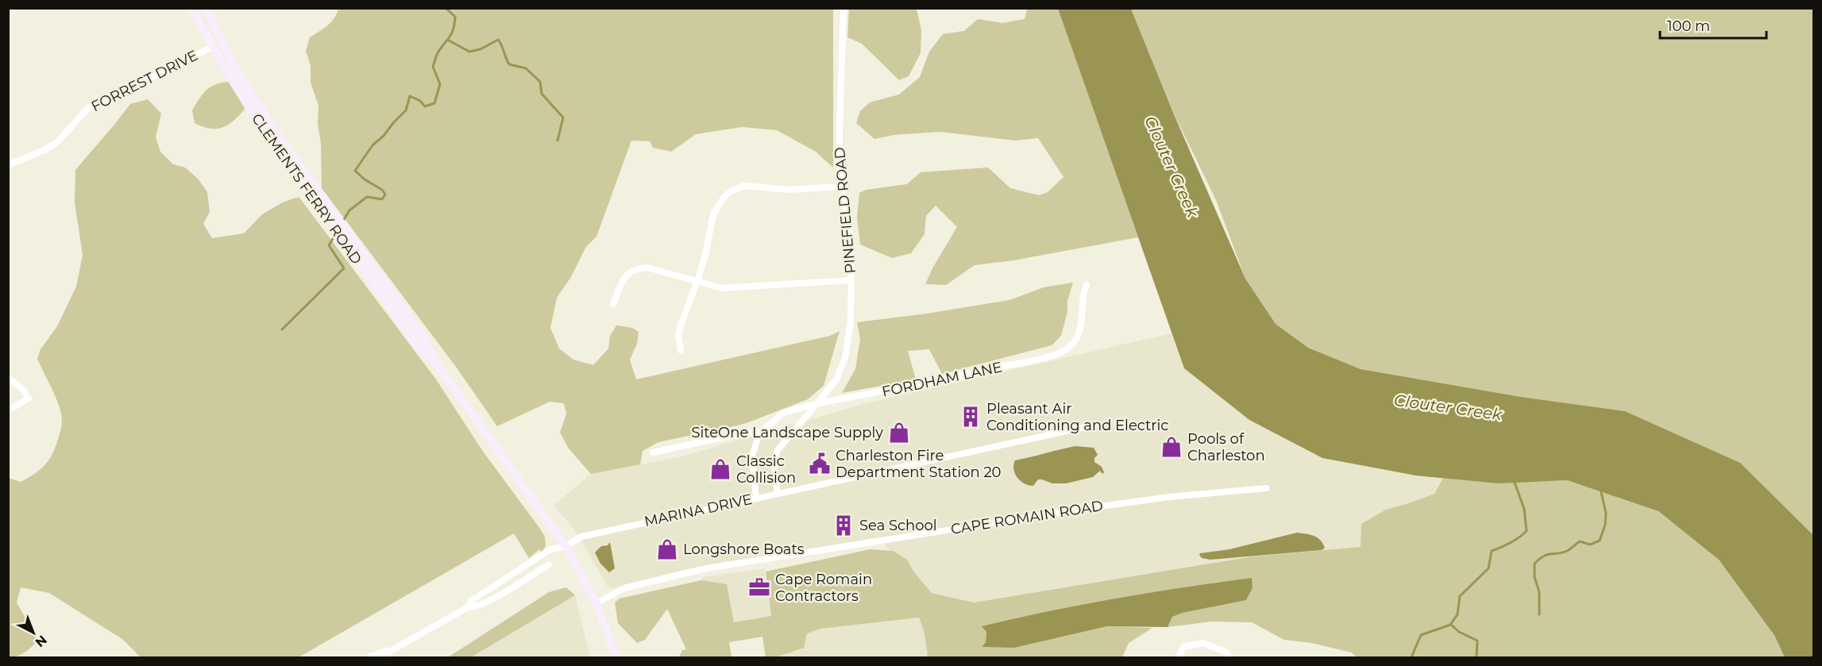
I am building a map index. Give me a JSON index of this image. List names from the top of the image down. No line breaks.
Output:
{"streets":{"main road":["CLEMENTS FERRY ROAD"],"street":["FORREST DRIVE","PINEFIELD ROAD","FORDHAM LANE","MARINA DRIVE","CAPE ROMAIN ROAD"]},"crossings":[["FORREST DRIVE","CLEMENTS FERRY ROAD"],["CLEMENTS FERRY ROAD","MARINA DRIVE"],["CLEMENTS FERRY ROAD","CAPE ROMAIN ROAD"],["PINEFIELD ROAD","FORDHAM LANE"],["PINEFIELD ROAD","MARINA DRIVE"]],"water":["Clouter Creek"],"places":{"building":["Pleasant Air Conditioning and Electric","Sea School"],"shop":["SiteOne Landscape Supply","Pools of Charleston","Classic Collision","Longshore Boats"],"public building":["Charleston Fire Department Station 20"],"office":["Cape Romain Contractors"]},"scale_bar":"100 m","north":"bottom right"}
